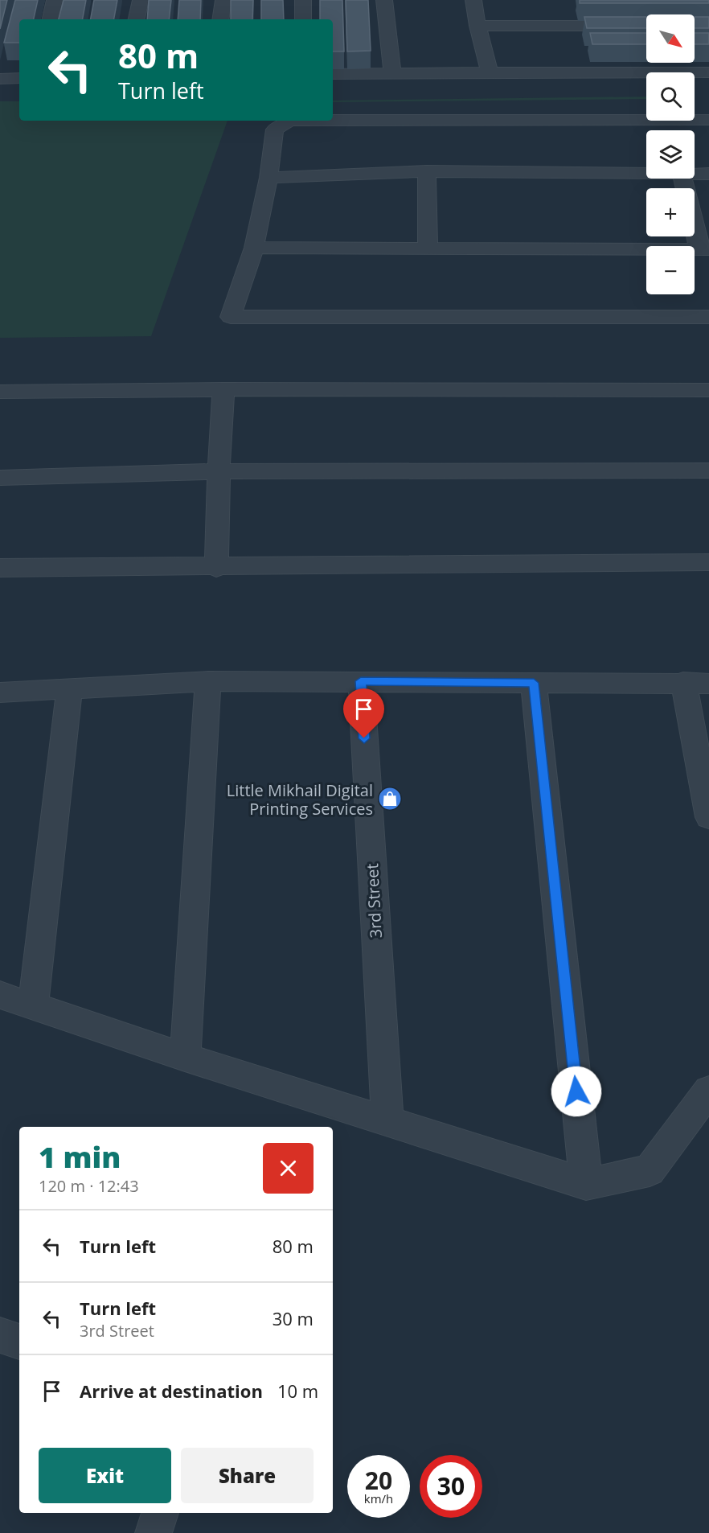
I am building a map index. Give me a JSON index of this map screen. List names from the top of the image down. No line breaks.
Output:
{"streets":{"street":["3rd Street"]},"places":{"shop":["Little Mikhail Digital Printing Services"]},"north":"bottom right","page":{"map_buttons":["+","−"],"turn":["80 m","Turn left"],"heading":["1 min","120 m · 12:43"],"list":[{"name":"Turn left","value":"80 m"},{"name":"Turn left","note":"3rd Street","value":"30 m"},{"name":"Arrive at destination","value":"10 m"}],"buttons":["Exit","Share"],"speed":"20 km/h","limit":"30"}}
